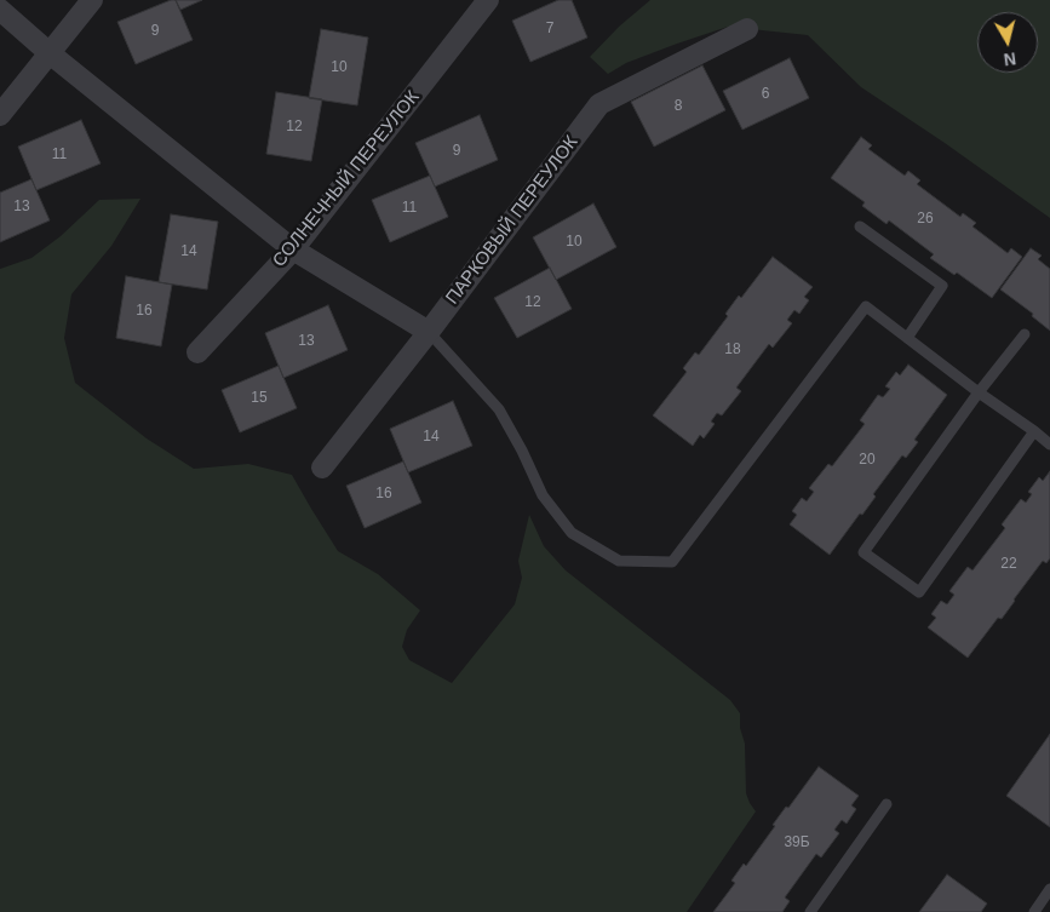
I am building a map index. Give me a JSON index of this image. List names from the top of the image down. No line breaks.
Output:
{"streets":{"street":["СОЛНЕЧНЫЙ ПЕРЕУЛОК","ПАРКОВЫЙ ПЕРЕУЛОК"]},"house_numbers":["7","9","10","6","8","12","9","11","13","11","26","10","14","12","16","13","18","15","14","20","16","22","39Б"],"north":"bottom"}
